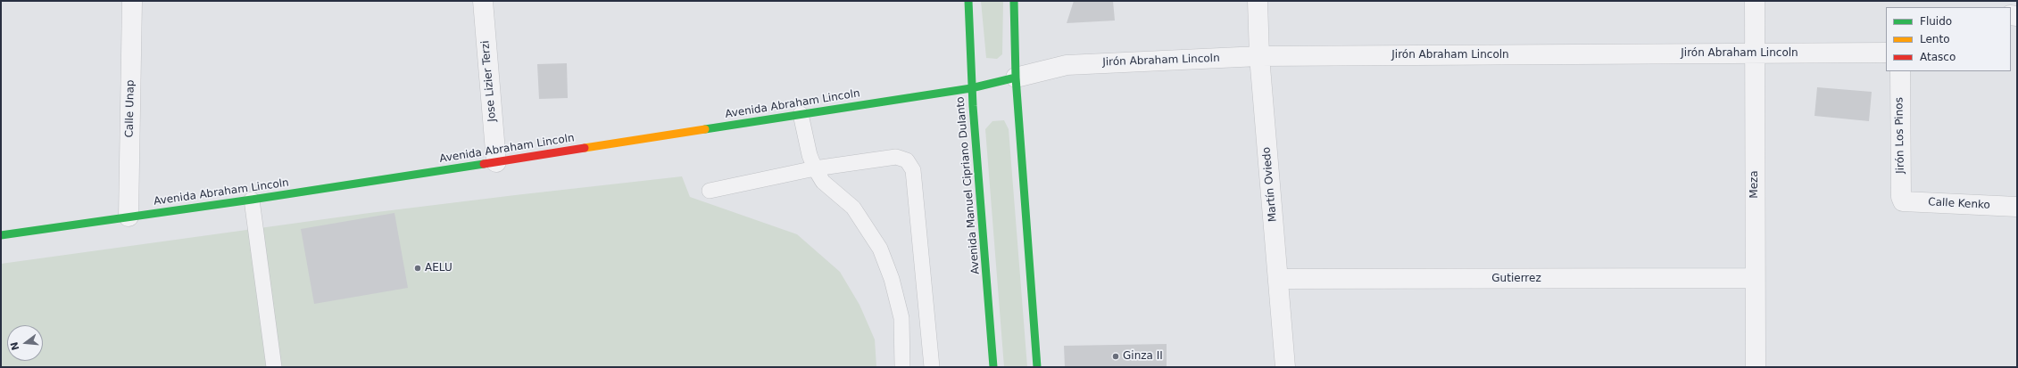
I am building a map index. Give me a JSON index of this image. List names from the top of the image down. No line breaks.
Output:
{"streets":{"street":["Jirón Abraham Lincoln","Jose Lizier Terzi","Avenida Abraham Lincoln","Calle Unap","Jirón Los Pinos","Martín Oviedo","Meza","Avenida Manuel Cipriano Dulanto","Calle Kenko","Gutierrez"]},"crossings":[["Jirón Abraham Lincoln","Avenida Abraham Lincoln"],["Jirón Abraham Lincoln","Martín Oviedo"],["Jirón Abraham Lincoln","Meza"],["Jose Lizier Terzi","Avenida Abraham Lincoln"],["Avenida Abraham Lincoln","Calle Unap"],["Avenida Abraham Lincoln","Avenida Manuel Cipriano Dulanto"],["Jirón Los Pinos","Calle Kenko"],["Martín Oviedo","Gutierrez"],["Meza","Gutierrez"]],"places":["AELU","Ginza II"],"legend":["Fluido","Lento","Atasco"],"north":"left"}
